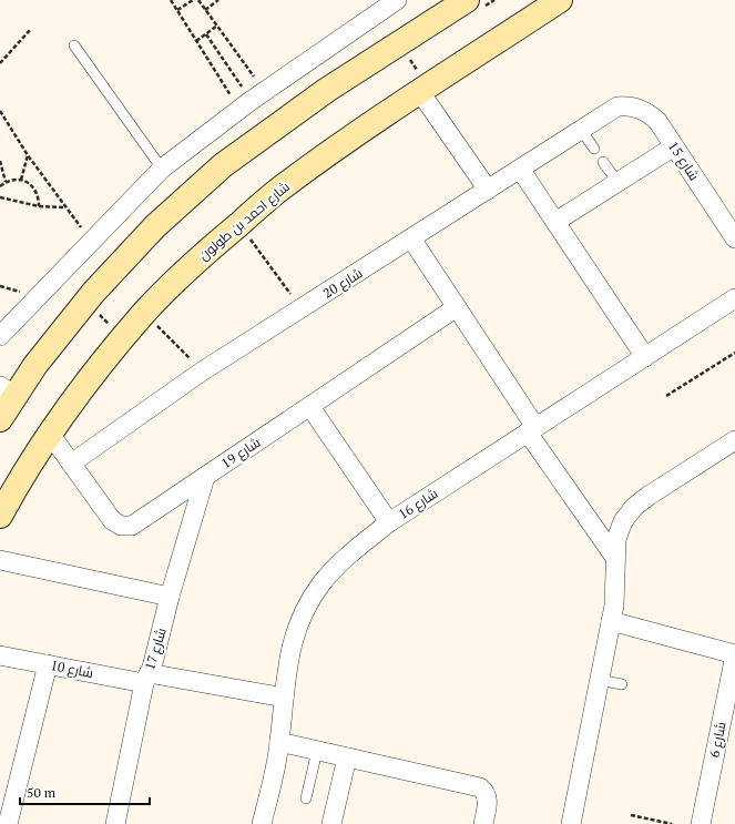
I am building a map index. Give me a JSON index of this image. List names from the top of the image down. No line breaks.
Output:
{"streets":{"street":["شارع 15","شارع احمد بن طولون","شارع 20","شارع 19","شارع 16","شارع 17","شارع 10","شارع 6"]},"crossings":[["شارع 15","شارع 20"],["شارع احمد بن طولون","شارع 19"],["شارع 20","شارع 19"],["شارع 19","شارع 17"],["شارع 16","شارع 10"],["شارع 17","شارع 10"]],"scale_bar":"50 m"}
